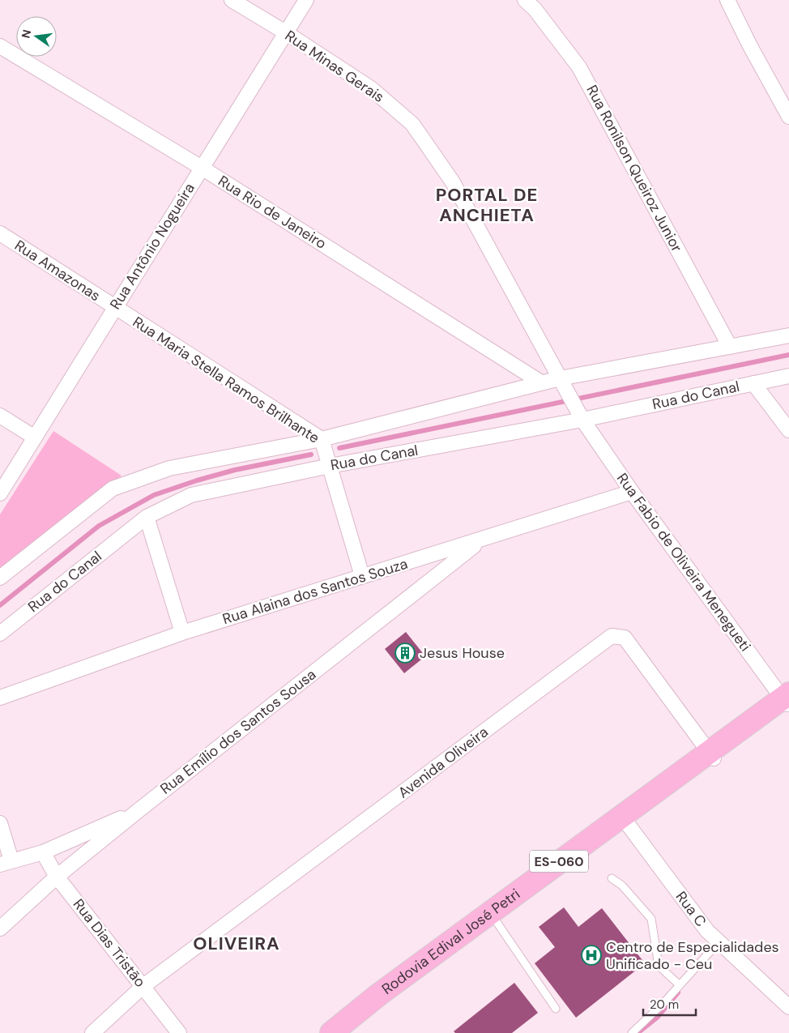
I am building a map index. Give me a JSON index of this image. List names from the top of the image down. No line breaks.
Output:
{"streets":{"main road":["ES-060","Rodovia Edival José Petri"],"street":["Rua Minas Gerais","Rua Ronilson Queiroz Junior","Rua Rio de Janeiro","Rua Antônio Nogueira","Rua Amazonas","Rua Maria Stella Ramos Brilhante","Rua do Canal","Rua Fabio de Oliveira Menegueti","Rua Alaina dos Santos Souza","Rua Emílio dos Santos Sousa","Avenida Oliveira","Rua C","Rua Dias Tristão"]},"crossings":[["Rua Minas Gerais","Rua Antônio Nogueira"],["Rua Minas Gerais","Rua do Canal"],["Rua Minas Gerais","Rua Fabio de Oliveira Menegueti"],["Rua Ronilson Queiroz Junior","Rua do Canal"],["Rua Rio de Janeiro","Rua Antônio Nogueira"],["Rua Rio de Janeiro","Rua do Canal"],["Rua Antônio Nogueira","Rua Amazonas"],["Rua Antônio Nogueira","Rua Maria Stella Ramos Brilhante"],["Rua Amazonas","Rua Maria Stella Ramos Brilhante"],["Rua Maria Stella Ramos Brilhante","Rua do Canal"],["Rua Maria Stella Ramos Brilhante","Rua Alaina dos Santos Souza"],["Rua do Canal","Rua Fabio de Oliveira Menegueti"],["Rua Fabio de Oliveira Menegueti","Rua Alaina dos Santos Souza"],["Rua Fabio de Oliveira Menegueti","Rodovia Edival José Petri"],["Rua Alaina dos Santos Souza","Rua Emílio dos Santos Sousa"],["Rua Emílio dos Santos Sousa","Rua Dias Tristão"],["Avenida Oliveira","Rodovia Edival José Petri"],["Avenida Oliveira","Rua Dias Tristão"],["Rua C","Rodovia Edival José Petri"]],"districts":["PORTAL DE ANCHIETA","OLIVEIRA"],"places":{"building":["Jesus House"],"hospital":["Centro de Especialidades Unificado - Ceu"]},"scale_bar":"20 m","north":"left"}
